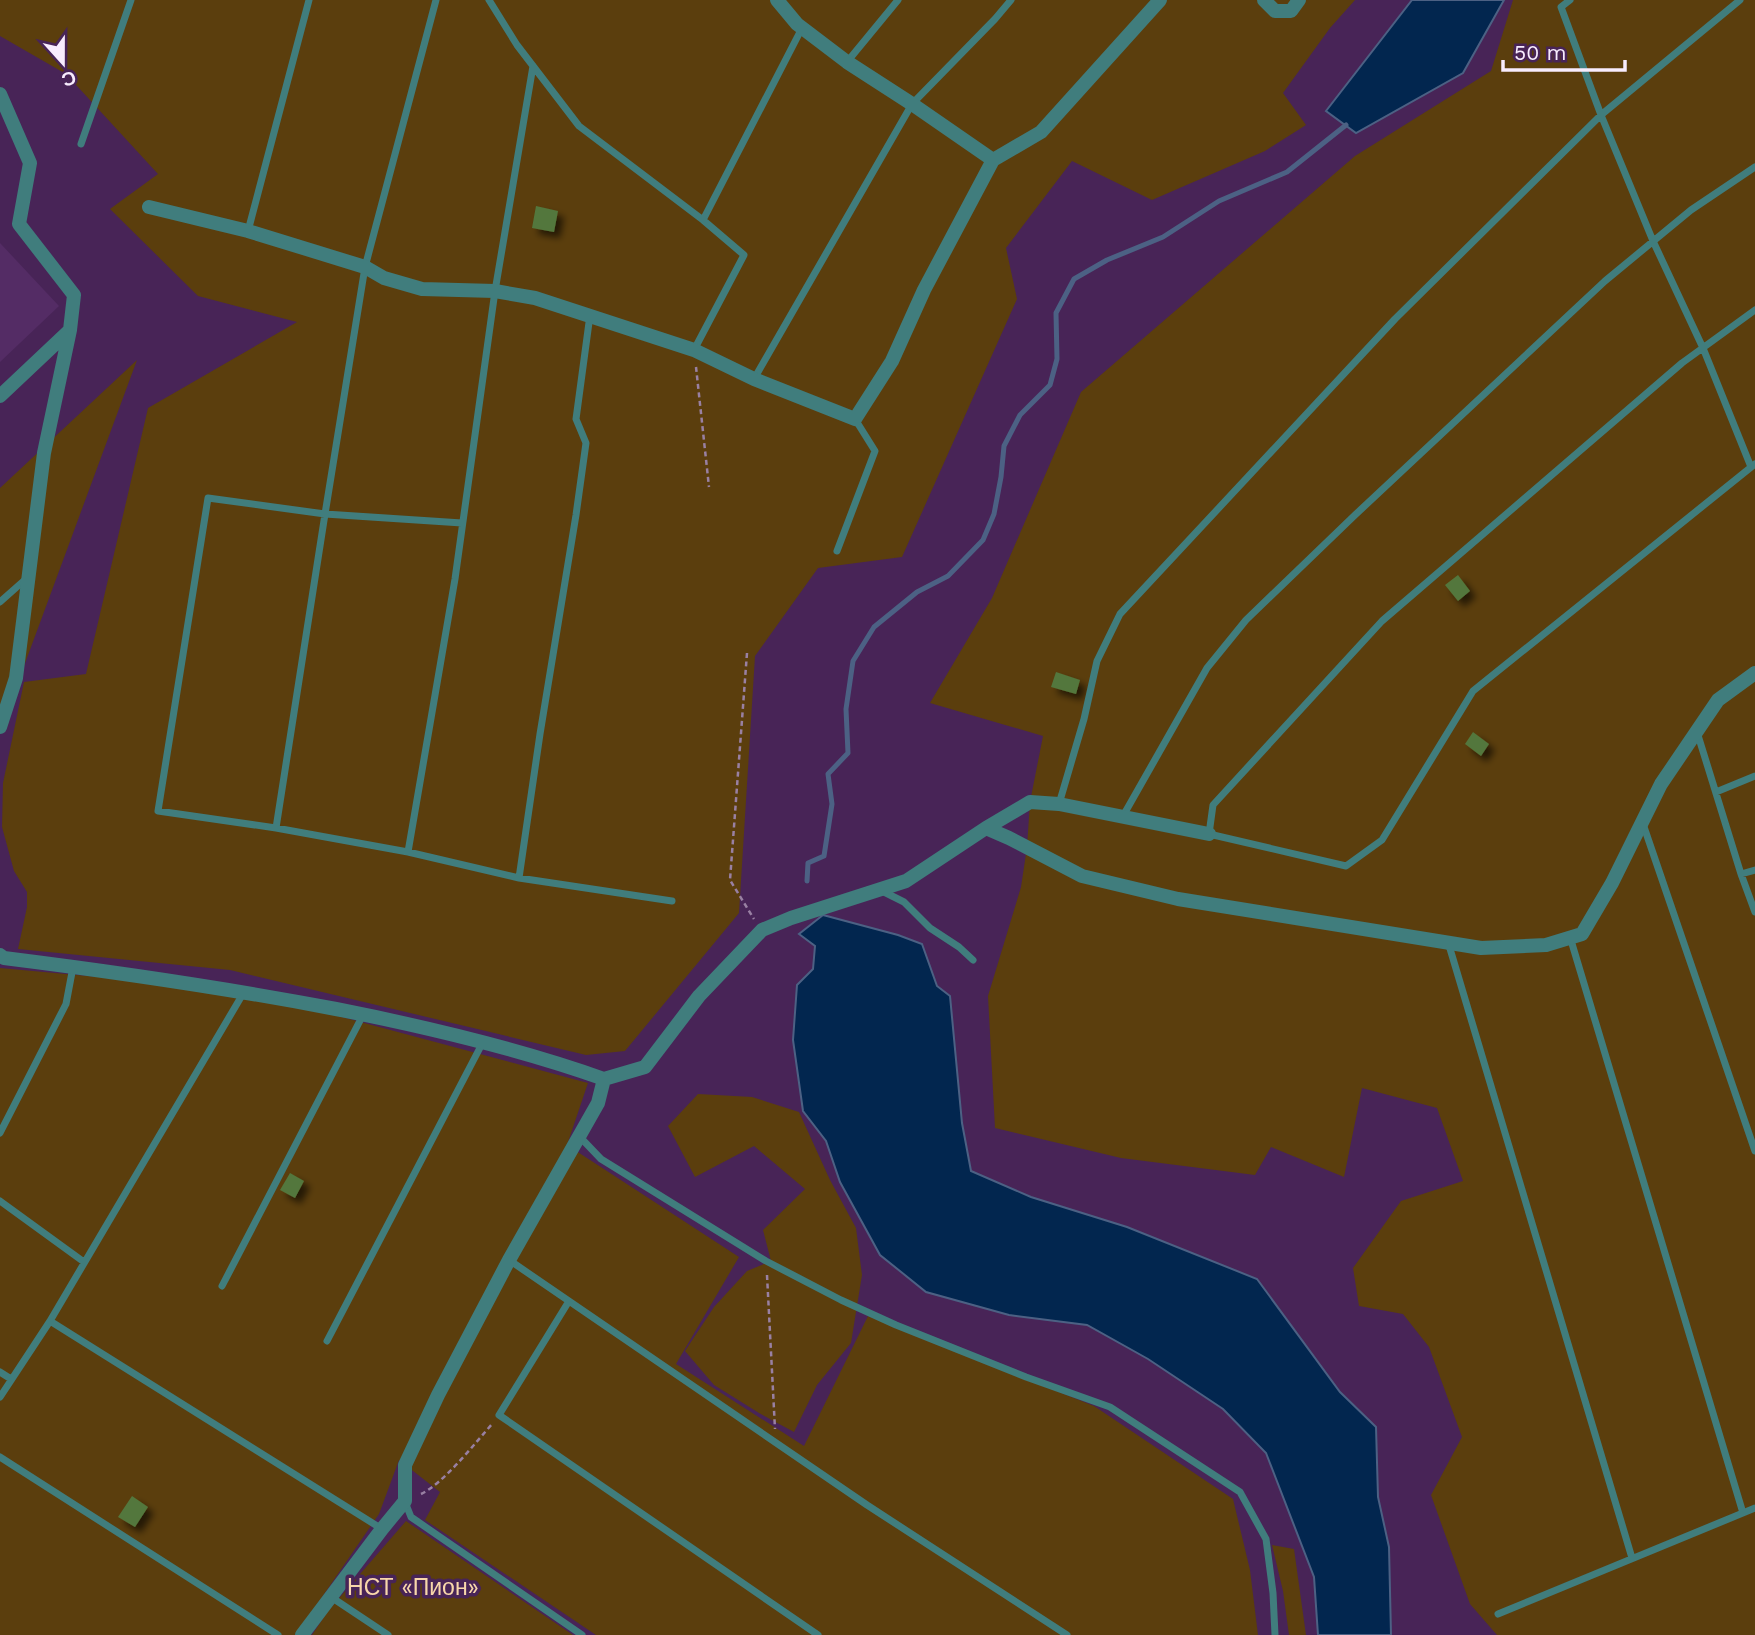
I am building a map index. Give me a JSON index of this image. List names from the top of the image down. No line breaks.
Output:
{"parks":["НСТ «Пион»"],"scale_bar":"50 m","north":"bottom"}
